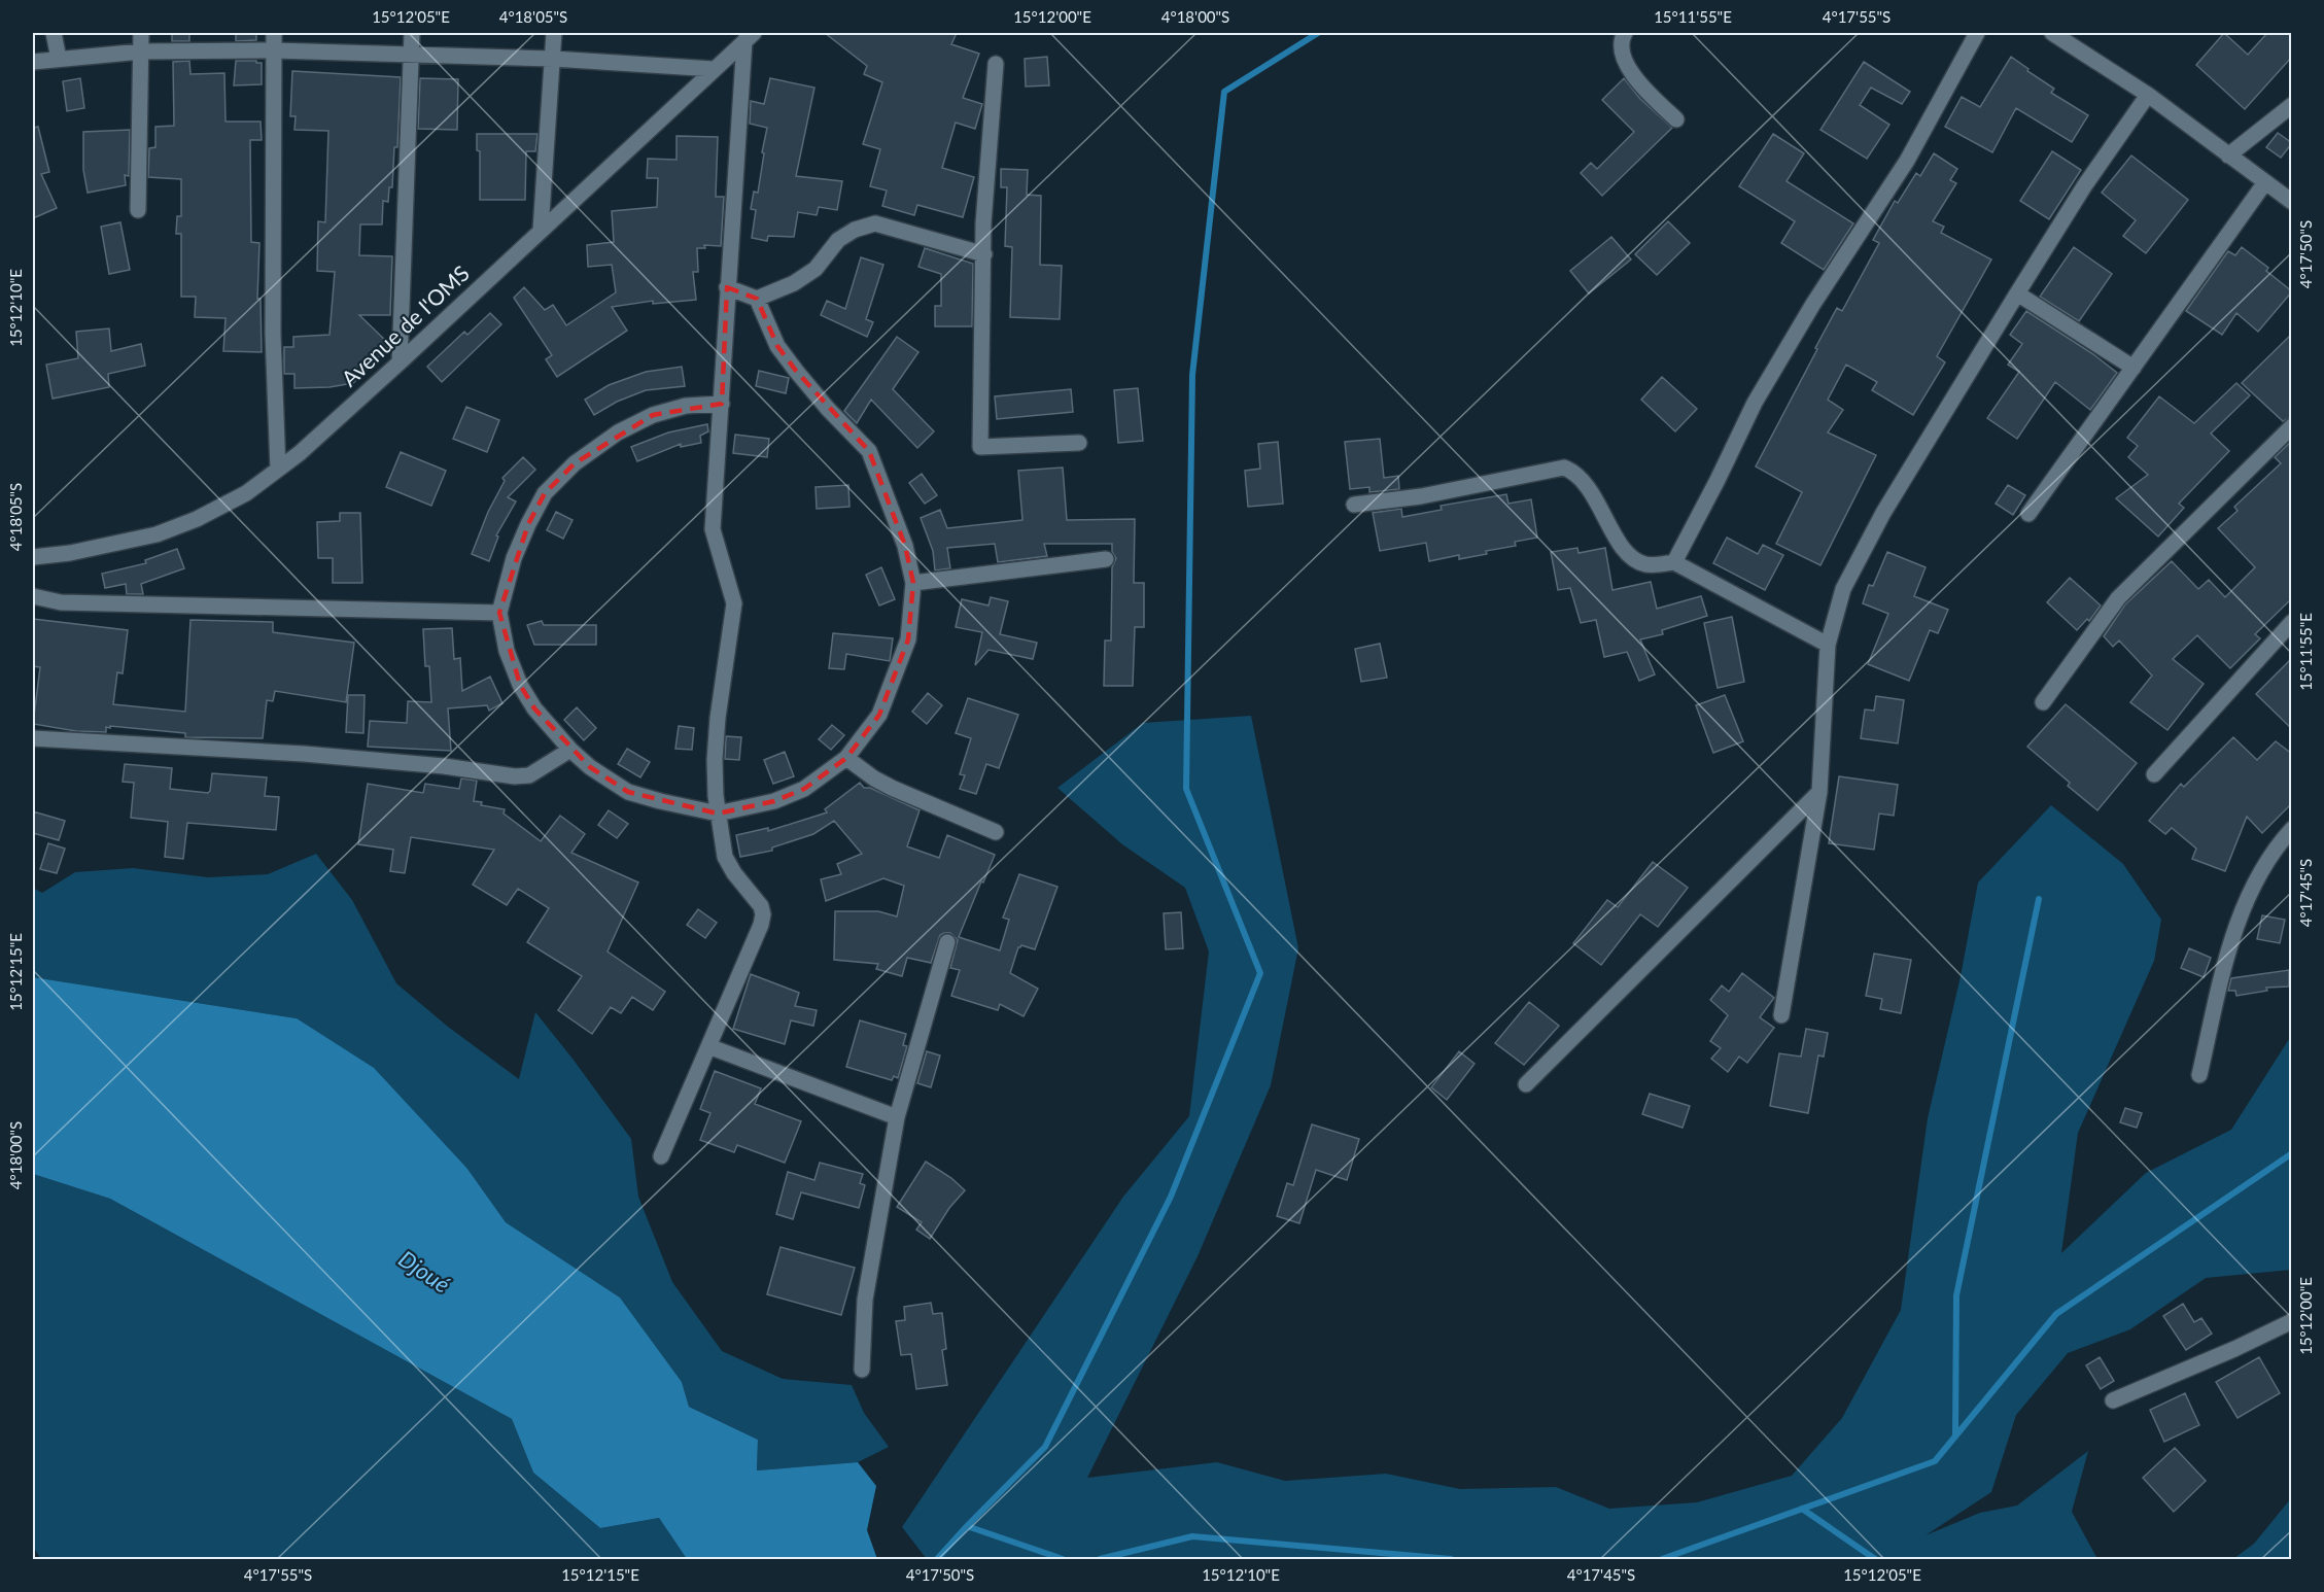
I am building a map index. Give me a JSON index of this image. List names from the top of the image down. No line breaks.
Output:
{"streets":{"street":["Avenue de l'OMS"]},"water":["Djoué"],"coordinates":["15°12'05\"E","4°18'05\"S","15°12'00\"E","4°18'00\"S","15°11'55\"E","4°17'55\"S","4°17'50\"S","15°12'10\"E","4°17'45\"S","15°12'15\"E"]}
